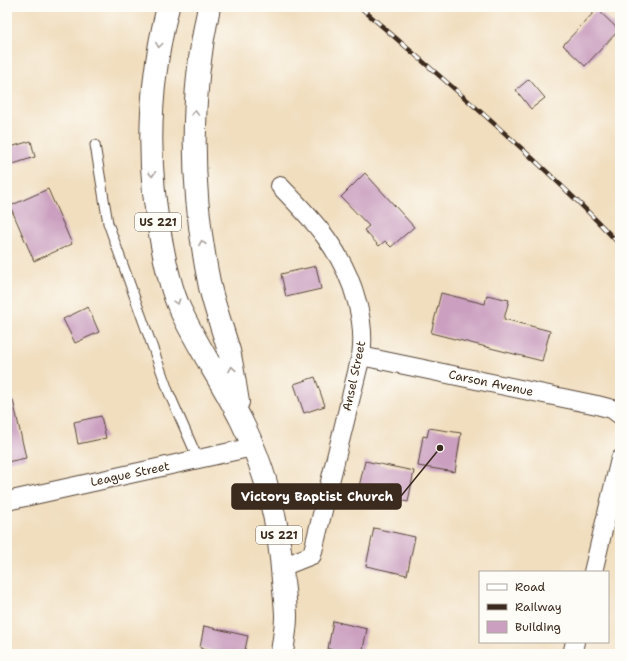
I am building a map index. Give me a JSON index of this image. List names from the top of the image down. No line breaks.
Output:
{"streets":{"main road":["US 221"],"street":["Ansel Street","Carson Avenue","League Street"]},"crossings":[["US 221","Ansel Street"],["US 221","League Street"],["Ansel Street","Carson Avenue"]],"places":["Victory Baptist Church"],"legend":["Road","Railway","Building"]}
